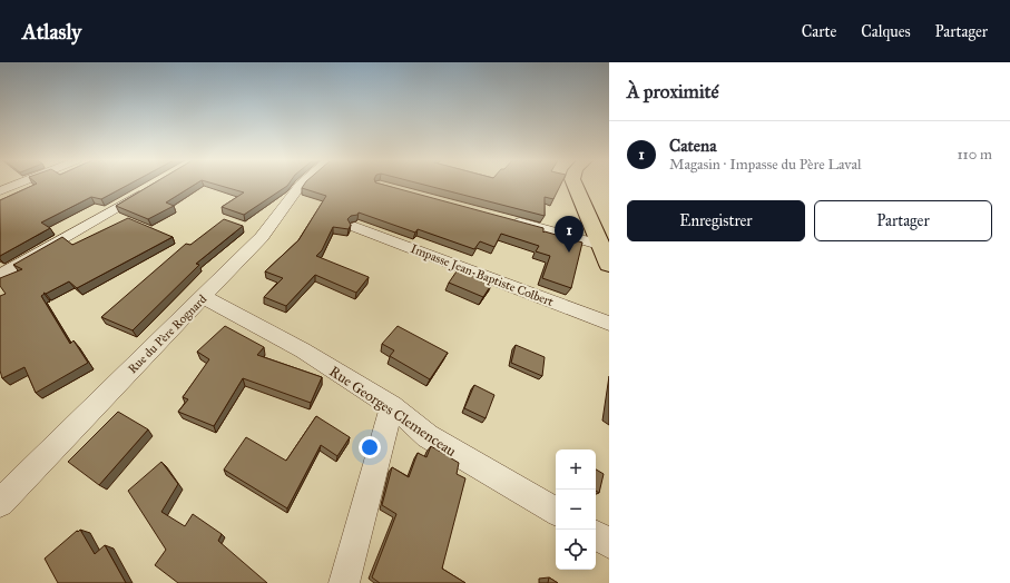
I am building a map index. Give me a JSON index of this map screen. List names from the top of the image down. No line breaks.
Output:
{"streets":{"street":["Impasse Jean-Baptiste Colbert","Rue du Père Rognard","Rue Georges Clemenceau"]},"crossings":[["Rue du Père Rognard","Rue Georges Clemenceau"]],"page":{"header":"Atlasly","nav":["Carte","Calques","Partager"],"heading":"À proximité","list":[{"mark":"1","name":"Catena","note":"Magasin · Impasse du Père Laval","value":"110 m"}],"buttons":["Enregistrer","Partager"],"pins":"1","map_buttons":["+","−"]}}
